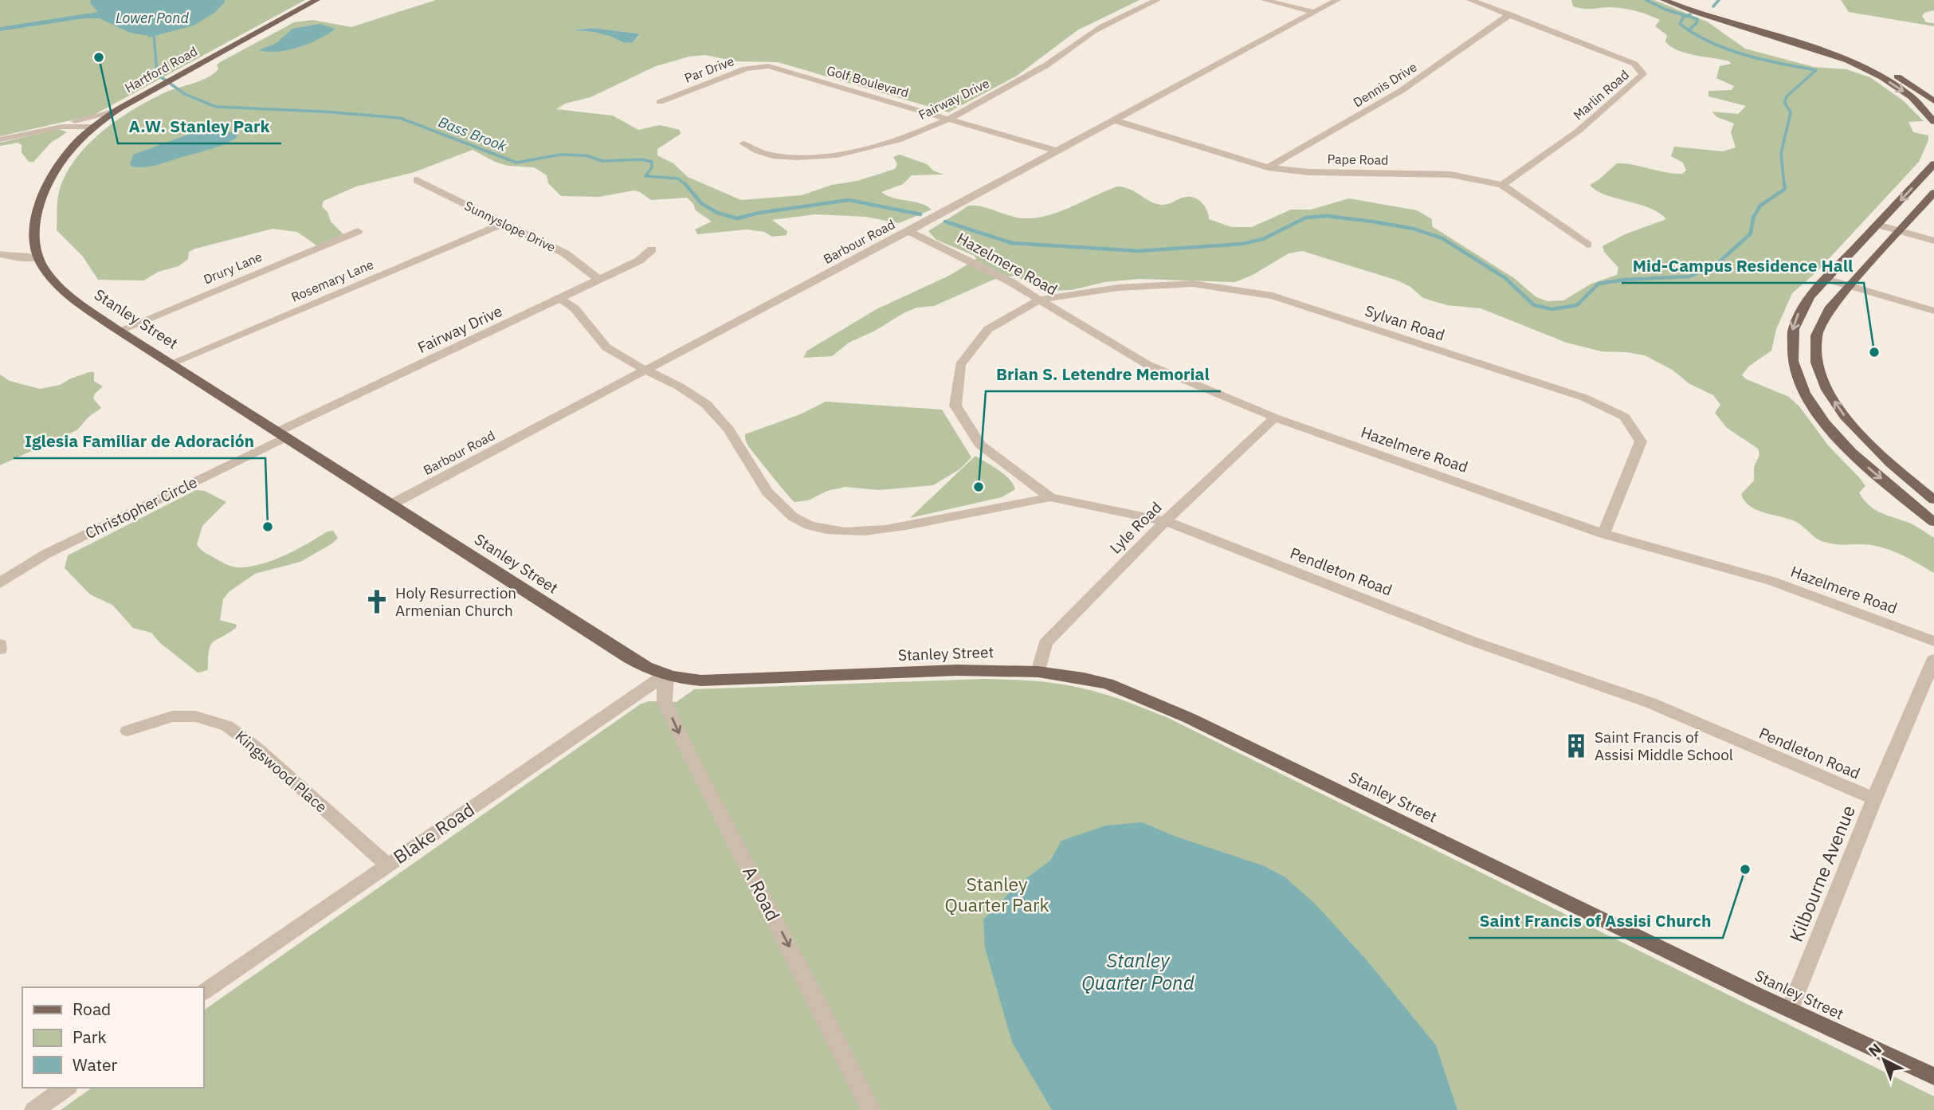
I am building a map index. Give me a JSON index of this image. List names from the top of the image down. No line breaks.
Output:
{"streets":{"main road":["Hartford Road","Stanley Street"],"street":["Par Drive","Golf Boulevard","Dennis Drive","Marlin Road","Fairway Drive","Pape Road","Sunnyslope Drive","Barbour Road","Hazelmere Road","Drury Lane","Rosemary Lane","Sylvan Road","Christopher Circle","Lyle Road","Pendleton Road","Kingswood Place","Blake Road","Kilbourne Avenue","A Road"]},"crossings":[["Hartford Road","Stanley Street"],["Par Drive","Golf Boulevard"],["Golf Boulevard","Fairway Drive"],["Golf Boulevard","Barbour Road"],["Dennis Drive","Marlin Road"],["Dennis Drive","Pape Road"],["Marlin Road","Pape Road"],["Fairway Drive","Sunnyslope Drive"],["Fairway Drive","Stanley Street"],["Fairway Drive","Christopher Circle"],["Pape Road","Barbour Road"],["Sunnyslope Drive","Rosemary Lane"],["Barbour Road","Hazelmere Road"],["Barbour Road","Stanley Street"],["Hazelmere Road","Sylvan Road"],["Hazelmere Road","Lyle Road"],["Hazelmere Road","Pendleton Road"],["Drury Lane","Stanley Street"],["Rosemary Lane","Stanley Street"],["Stanley Street","Christopher Circle"],["Stanley Street","Lyle Road"],["Stanley Street","Blake Road"],["Stanley Street","Kilbourne Avenue"],["Stanley Street","A Road"],["Sylvan Road","Pendleton Road"],["Lyle Road","Pendleton Road"],["Pendleton Road","Kilbourne Avenue"],["Kingswood Place","Blake Road"],["Blake Road","A Road"]],"one_way":["A Road"],"water":["Lower Pond","Bass Brook","Stanley Quarter Pond"],"parks":["Stanley Quarter Park"],"places":{"other":["A.W. Stanley Park","Mid-Campus Residence Hall","Brian S. Letendre Memorial","Iglesia Familiar de Adoración","Saint Francis of Assisi Church"],"church":["Holy Resurrection Armenian Church"],"building":["Saint Francis of Assisi Middle School"]},"legend":["Road","Park","Water"],"north":"top left"}
